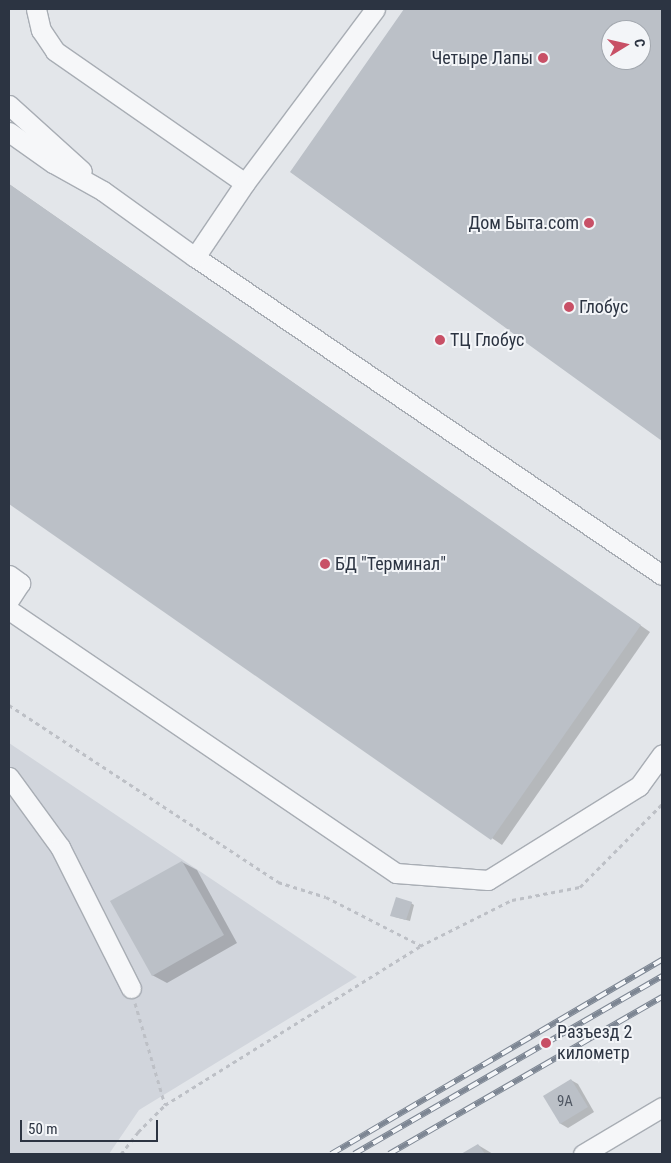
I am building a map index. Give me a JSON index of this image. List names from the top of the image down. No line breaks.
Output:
{"places":["Четыре Лапы","Дом Быта.com","Глобус","ТЦ Глобус","БД \"Терминал\"","Разъезд 2 километр"],"house_numbers":["9А"],"scale_bar":"50 m","north":"right"}
